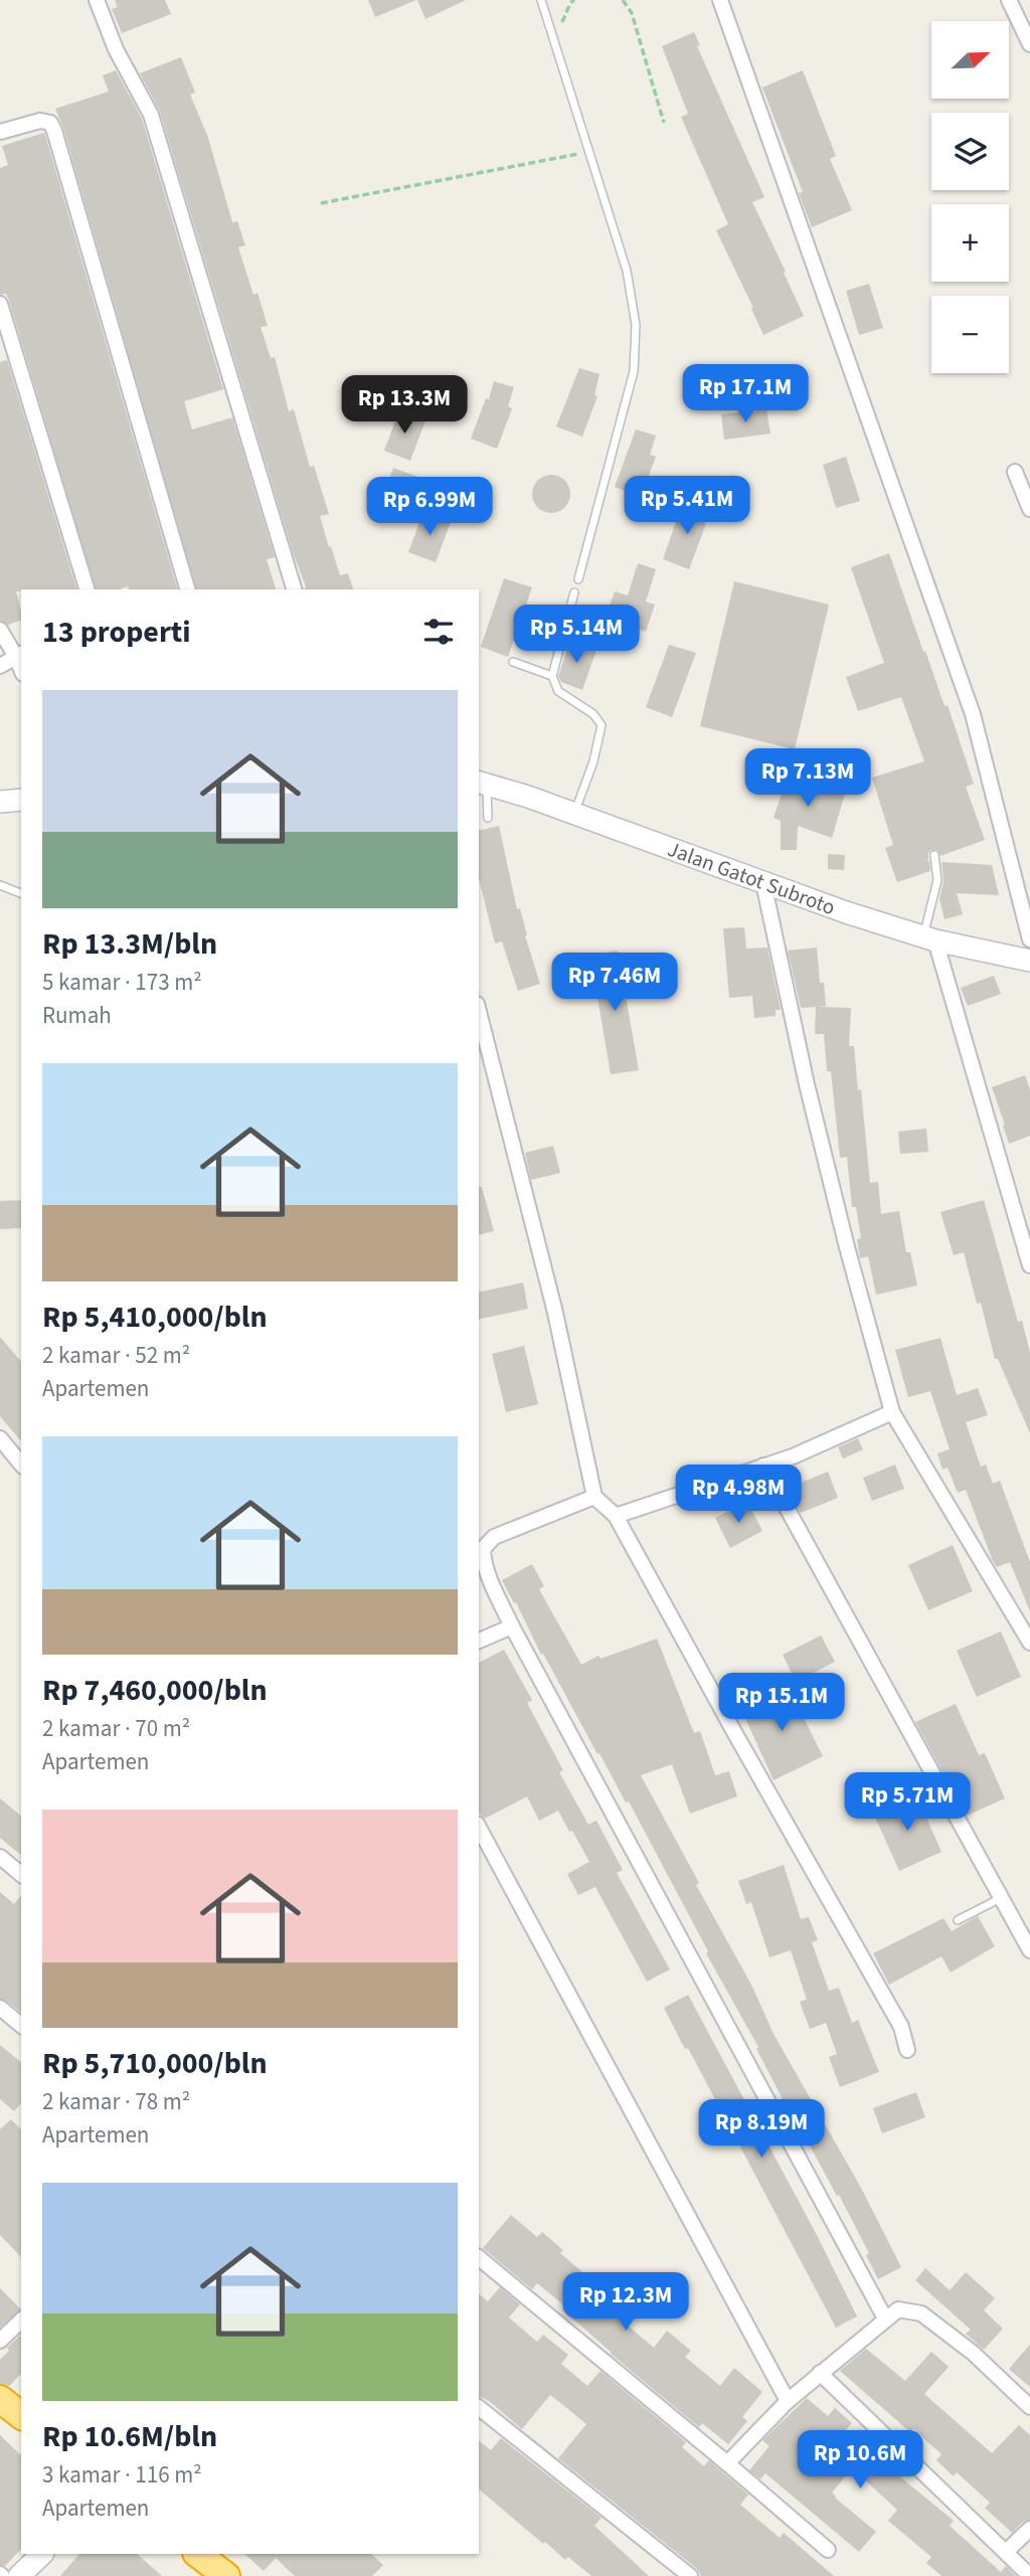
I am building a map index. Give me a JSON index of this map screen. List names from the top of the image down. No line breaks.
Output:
{"streets":{"street":["Jalan Gatot Subroto"]},"north":"top right","page":{"map_buttons":["+","−"],"price":["Rp 17.1M","Rp 13.3M","Rp 5.41M","Rp 6.99M","Rp 5.14M","Rp 7.13M","Rp 7.46M","Rp 4.98M","Rp 15.1M","Rp 5.71M","Rp 8.19M","Rp 12.3M","Rp 10.6M"],"heading":"13 properti","list":[{"name":"Rp 13.3M/bln","note":"5 kamar · 173 m² · Rumah"},{"name":"Rp 5,410,000/bln","note":"2 kamar · 52 m² · Apartemen"},{"name":"Rp 7,460,000/bln","note":"2 kamar · 70 m² · Apartemen"},{"name":"Rp 5,710,000/bln","note":"2 kamar · 78 m² · Apartemen"},{"name":"Rp 10.6M/bln","note":"3 kamar · 116 m² · Apartemen"}]}}
